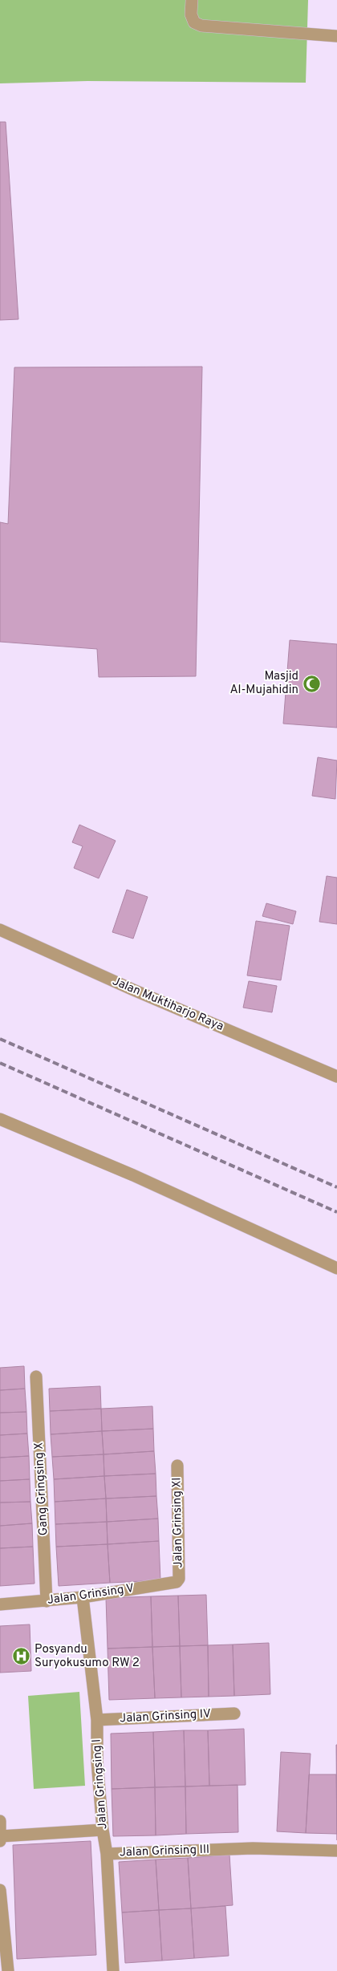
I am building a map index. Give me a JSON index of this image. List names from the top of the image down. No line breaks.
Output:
{"streets":{"street":["Jalan Muktiharjo Raya","Gang Gringsing X","Jalan Grinsing XI","Jalan Grinsing V","Jalan Grinsing IV","Jalan Gringsing I","Jalan Grinsing III"]},"crossings":[["Gang Gringsing X","Jalan Grinsing V"],["Jalan Grinsing XI","Jalan Grinsing V"],["Jalan Grinsing V","Jalan Gringsing I"],["Jalan Grinsing IV","Jalan Gringsing I"],["Jalan Gringsing I","Jalan Grinsing III"]],"places":{"mosque":["Masjid Al-Mujahidin"],"hospital":["Posyandu Suryokusumo RW 2"]}}
